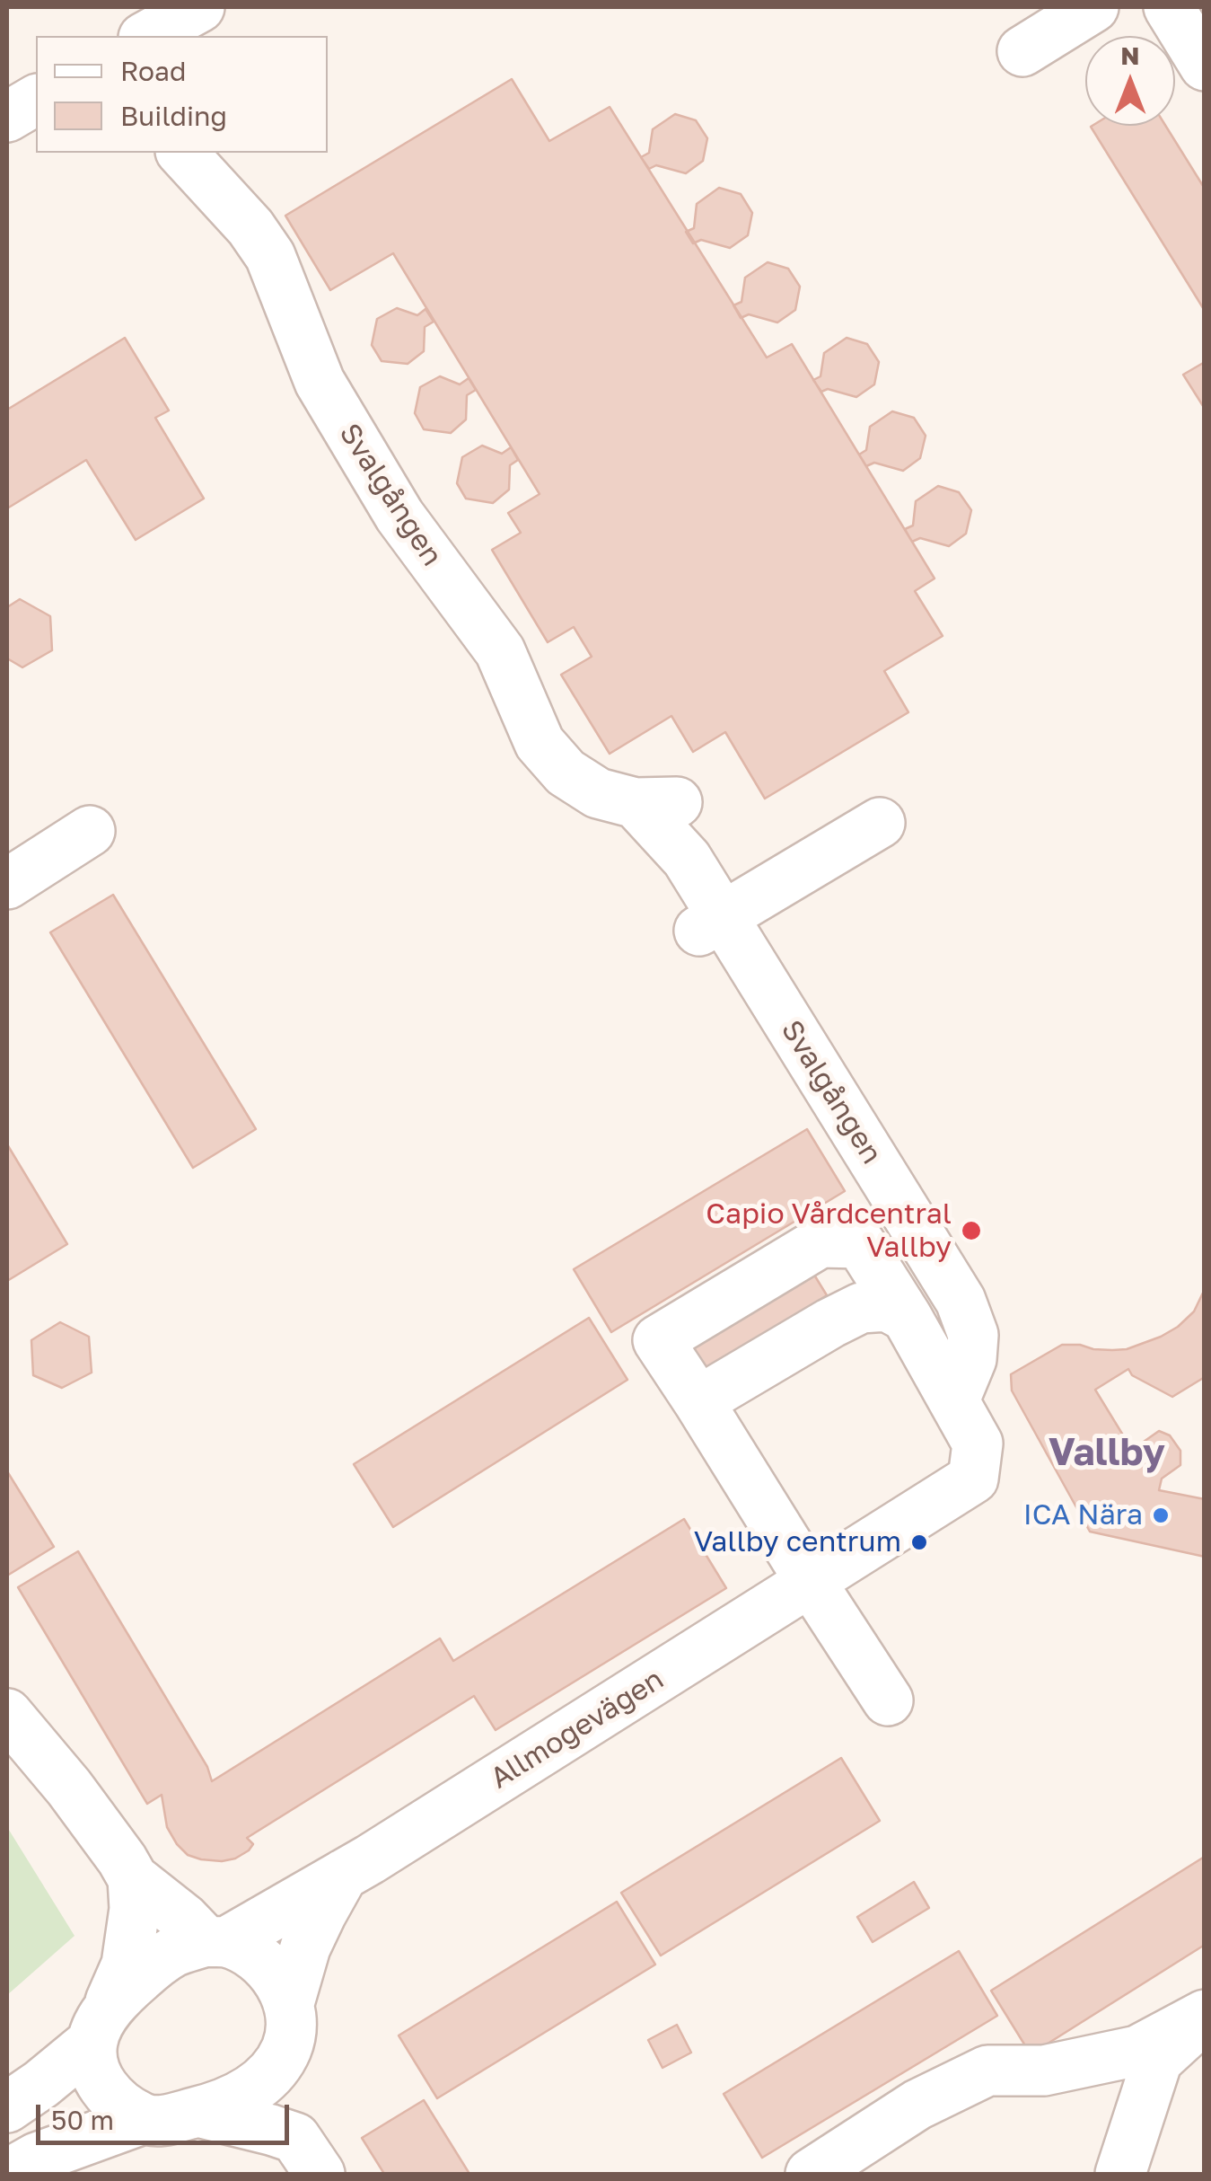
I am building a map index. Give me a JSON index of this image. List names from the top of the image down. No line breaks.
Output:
{"streets":{"street":["Svalgången","Allmogevägen"]},"crossings":[["Svalgången","Allmogevägen"]],"districts":["Vallby"],"places":["Capio Vårdcentral Vallby","ICA Nära","Vallby centrum"],"legend":["Road","Building"],"scale_bar":"50 m","north":"top"}
